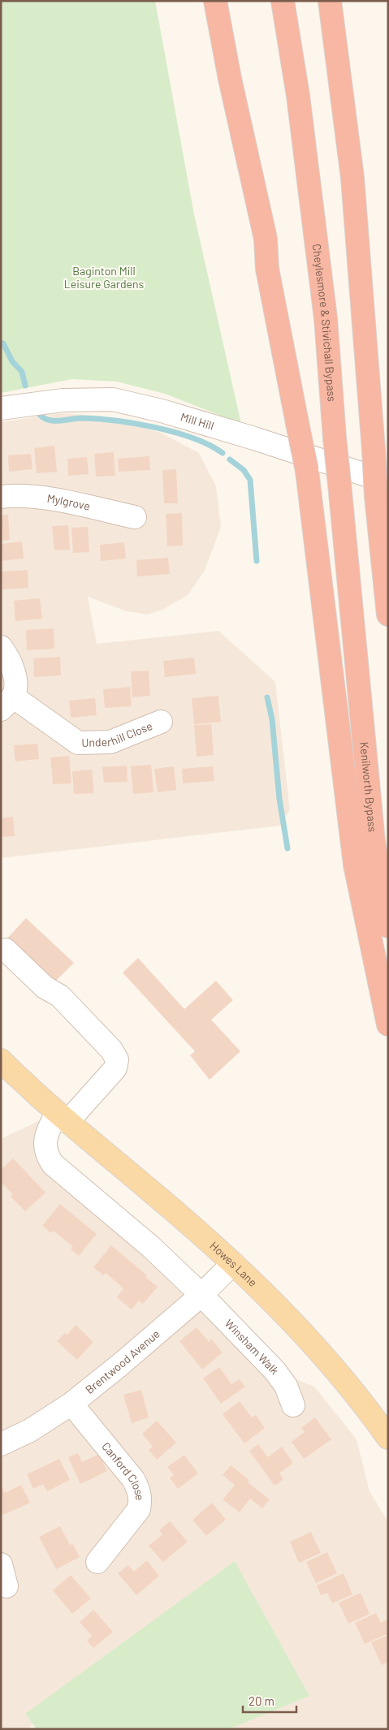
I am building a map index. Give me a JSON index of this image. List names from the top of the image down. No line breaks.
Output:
{"streets":{"highway":["Cheylesmore & Stivichall Bypass","Kenilworth Bypass"],"main road":["Howes Lane"],"street":["Mill Hill","Mylgrove","Underhill Close","Winsham Walk","Brentwood Avenue","Canford Close"]},"crossings":[["Cheylesmore & Stivichall Bypass","Kenilworth Bypass"],["Howes Lane","Brentwood Avenue"],["Winsham Walk","Brentwood Avenue"],["Brentwood Avenue","Canford Close"]],"parks":["Baginton Mill Leisure Gardens"],"scale_bar":"20 m"}
